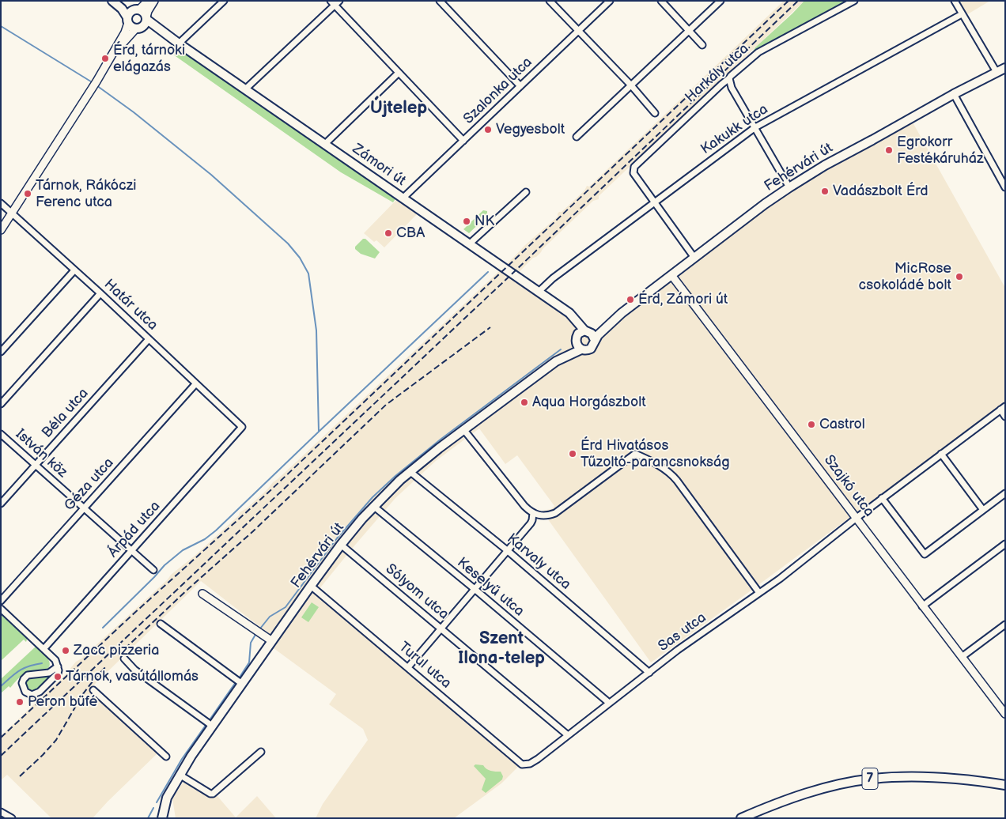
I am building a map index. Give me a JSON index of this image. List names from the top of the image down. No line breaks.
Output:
{"streets":{"main road":["Zámori út","Fehérvári út","7"],"street":["Harkály utca","Szalonka utca","Kakukk utca","Határ utca","Béla utca","István köz","Géza utca","Szajkó utca","Árpád utca","Karvaly utca","Keselyű utca","Sólyom utca","Sas utca","Turul utca"]},"crossings":[["Harkály utca","Kakukk utca"],["Szalonka utca","Zámori út"],["Kakukk utca","Zámori út"],["Zámori út","Fehérvári út"],["Fehérvári út","Szajkó utca"],["Fehérvári út","Karvaly utca"],["Fehérvári út","Keselyű utca"],["Fehérvári út","Sólyom utca"],["Fehérvári út","Turul utca"],["Határ utca","Béla utca"],["Határ utca","Géza utca"],["Határ utca","Árpád utca"],["Béla utca","István köz"],["István köz","Géza utca"],["István köz","Árpád utca"],["Szajkó utca","Sas utca"],["Karvaly utca","Sas utca"],["Keselyű utca","Sas utca"],["Sólyom utca","Sas utca"],["Sas utca","Turul utca"]],"districts":["Újtelep","Szent Ilona-telep"],"places":["Érd, tárnoki elágazás","Vegyesbolt","Egrokorr Festékáruház","Vadászbolt Érd","Tárnok, Rákóczi Ferenc utca","NK","CBA","MicRose csokoládé bolt","Érd, Zámori út","Aqua Horgászbolt","Castrol","Érd Hivatásos Tűzoltó-parancsnokság","Zacc pizzeria","Tárnok, vasútállomás","Peron büfé"]}
